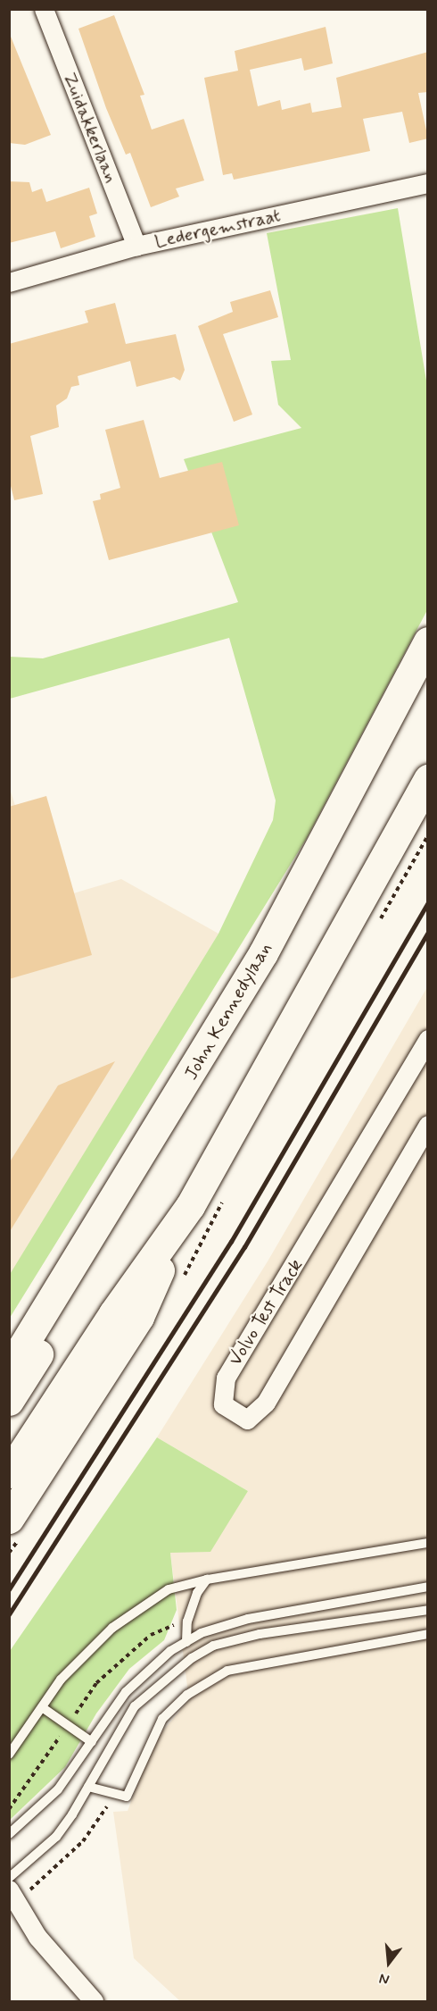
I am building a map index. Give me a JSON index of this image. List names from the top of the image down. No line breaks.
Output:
{"streets":{"highway":["John Kennedylaan"],"street":["Zuidakkerlaan","Ledergemstraat","Volvo Test Track"]},"crossings":[["Zuidakkerlaan","Ledergemstraat"]],"north":"bottom"}
